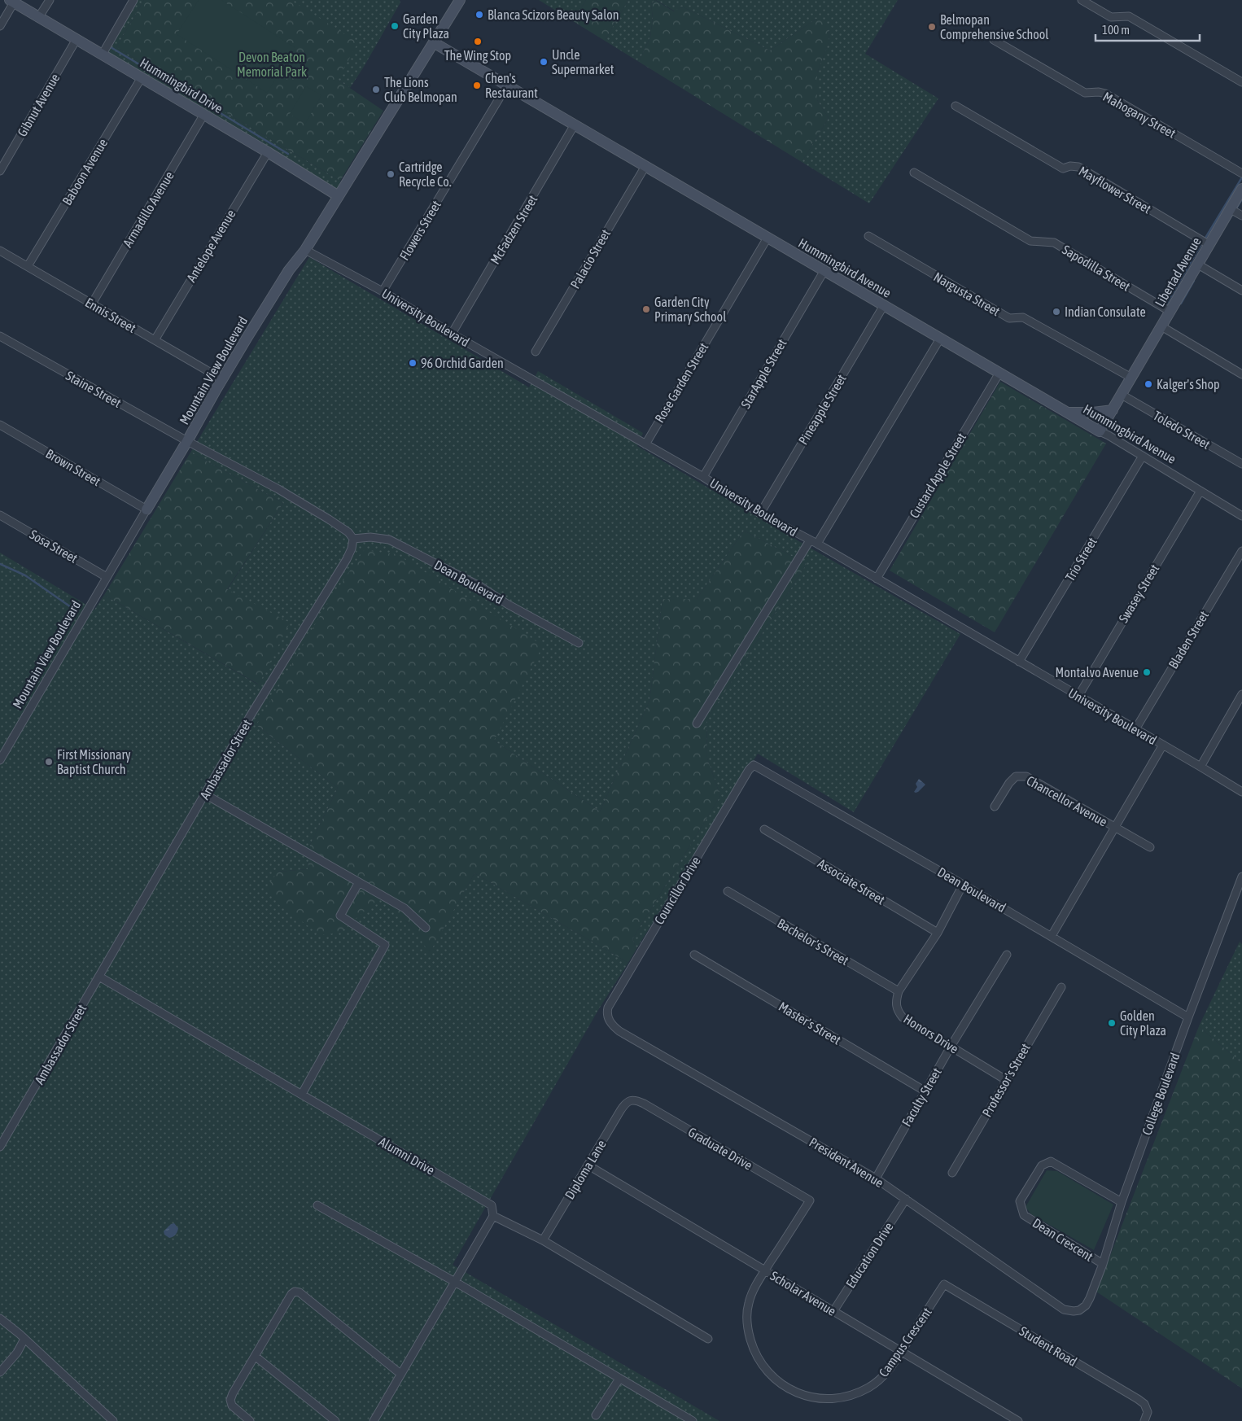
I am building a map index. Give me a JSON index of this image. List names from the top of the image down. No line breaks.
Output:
{"streets":{"street":["Hummingbird Drive","Gibnut Avenue","Mahogany Street","Baboon Avenue","Mayflower Street","Armadillo Avenue","McFadzen Street","Flowers Street","Antelope Avenue","Palacio Street","Hummingbird Avenue","Sapodilla Street","Libertad Avenue","Nargusta Street","Ennis Street","University Boulevard","Mountain View Boulevard","StarApple Street","Rose Garden Street","Staine Street","Pineapple Street","Toledo Street","Brown Street","Custard Apple Street","Sosa Street","Trio Street","Dean Boulevard","Swasey Street","Bladen Street","Ambassador Street","Chancellor Avenue","Associate Street","Councillor Drive","Bachelor's Street","Master's Street","Honors Drive","Professor's Street","College Boulevard","Faculty Street","Graduate Drive","Alumni Drive","President Avenue","Diploma Lane","Dean Crescent","Education Drive","Scholar Avenue","Campus Crescent","Student Road"]},"crossings":[["Hummingbird Drive","Gibnut Avenue"],["Hummingbird Drive","Baboon Avenue"],["Hummingbird Drive","Armadillo Avenue"],["Hummingbird Drive","Antelope Avenue"],["Hummingbird Drive","Mountain View Boulevard"],["Baboon Avenue","Ennis Street"],["Mayflower Street","Libertad Avenue"],["Armadillo Avenue","Ennis Street"],["McFadzen Street","Hummingbird Avenue"],["McFadzen Street","University Boulevard"],["Flowers Street","Hummingbird Avenue"],["Flowers Street","University Boulevard"],["Antelope Avenue","Ennis Street"],["Palacio Street","Hummingbird Avenue"],["Hummingbird Avenue","Libertad Avenue"],["Hummingbird Avenue","Mountain View Boulevard"],["Hummingbird Avenue","StarApple Street"],["Hummingbird Avenue","Rose Garden Street"],["Hummingbird Avenue","Pineapple Street"],["Hummingbird Avenue","Custard Apple Street"],["Hummingbird Avenue","Trio Street"],["Hummingbird Avenue","Swasey Street"],["Sapodilla Street","Libertad Avenue"],["Libertad Avenue","Nargusta Street"],["Libertad Avenue","Toledo Street"],["Ennis Street","Mountain View Boulevard"],["University Boulevard","Mountain View Boulevard"],["University Boulevard","StarApple Street"],["University Boulevard","Rose Garden Street"],["University Boulevard","Pineapple Street"],["University Boulevard","Custard Apple Street"],["University Boulevard","Trio Street"],["University Boulevard","Swasey Street"],["University Boulevard","Bladen Street"],["Mountain View Boulevard","Staine Street"],["Mountain View Boulevard","Brown Street"],["Mountain View Boulevard","Sosa Street"],["Dean Boulevard","Ambassador Street"],["Dean Boulevard","Councillor Drive"],["Dean Boulevard","College Boulevard"],["Ambassador Street","Alumni Drive"],["Councillor Drive","President Avenue"],["Bachelor's Street","Honors Drive"],["Master's Street","Faculty Street"],["Honors Drive","Professor's Street"],["Honors Drive","Faculty Street"],["College Boulevard","President Avenue"],["College Boulevard","Dean Crescent"],["Faculty Street","President Avenue"],["Graduate Drive","Diploma Lane"],["Graduate Drive","Campus Crescent"],["President Avenue","Education Drive"],["Diploma Lane","Scholar Avenue"],["Education Drive","Scholar Avenue"],["Scholar Avenue","Campus Crescent"],["Campus Crescent","Student Road"]],"parks":["Devon Beaton Memorial Park"],"places":["Blanca Scizors Beauty Salon","Garden City Plaza","Belmopan Comprehensive School","The Wing Stop","Uncle Supermarket","Chen's Restaurant","The Lions Club Belmopan","Cartridge Recycle Co.","Garden City Primary School","Indian Consulate","96 Orchid Garden","Kalger's Shop","Montalvo Avenue","First Missionary Baptist Church","Golden City Plaza"],"scale_bar":"100 m"}
